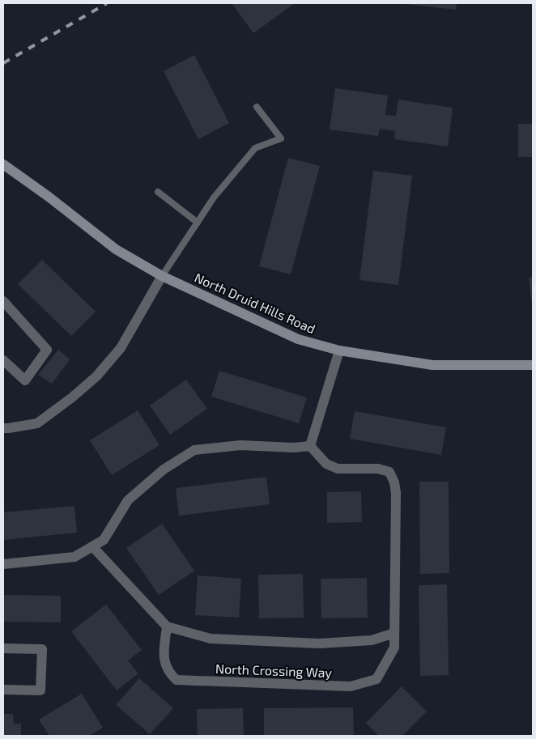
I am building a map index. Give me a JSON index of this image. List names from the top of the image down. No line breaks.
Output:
{"streets":{"main road":["North Druid Hills Road"],"street":["North Crossing Way"]}}
